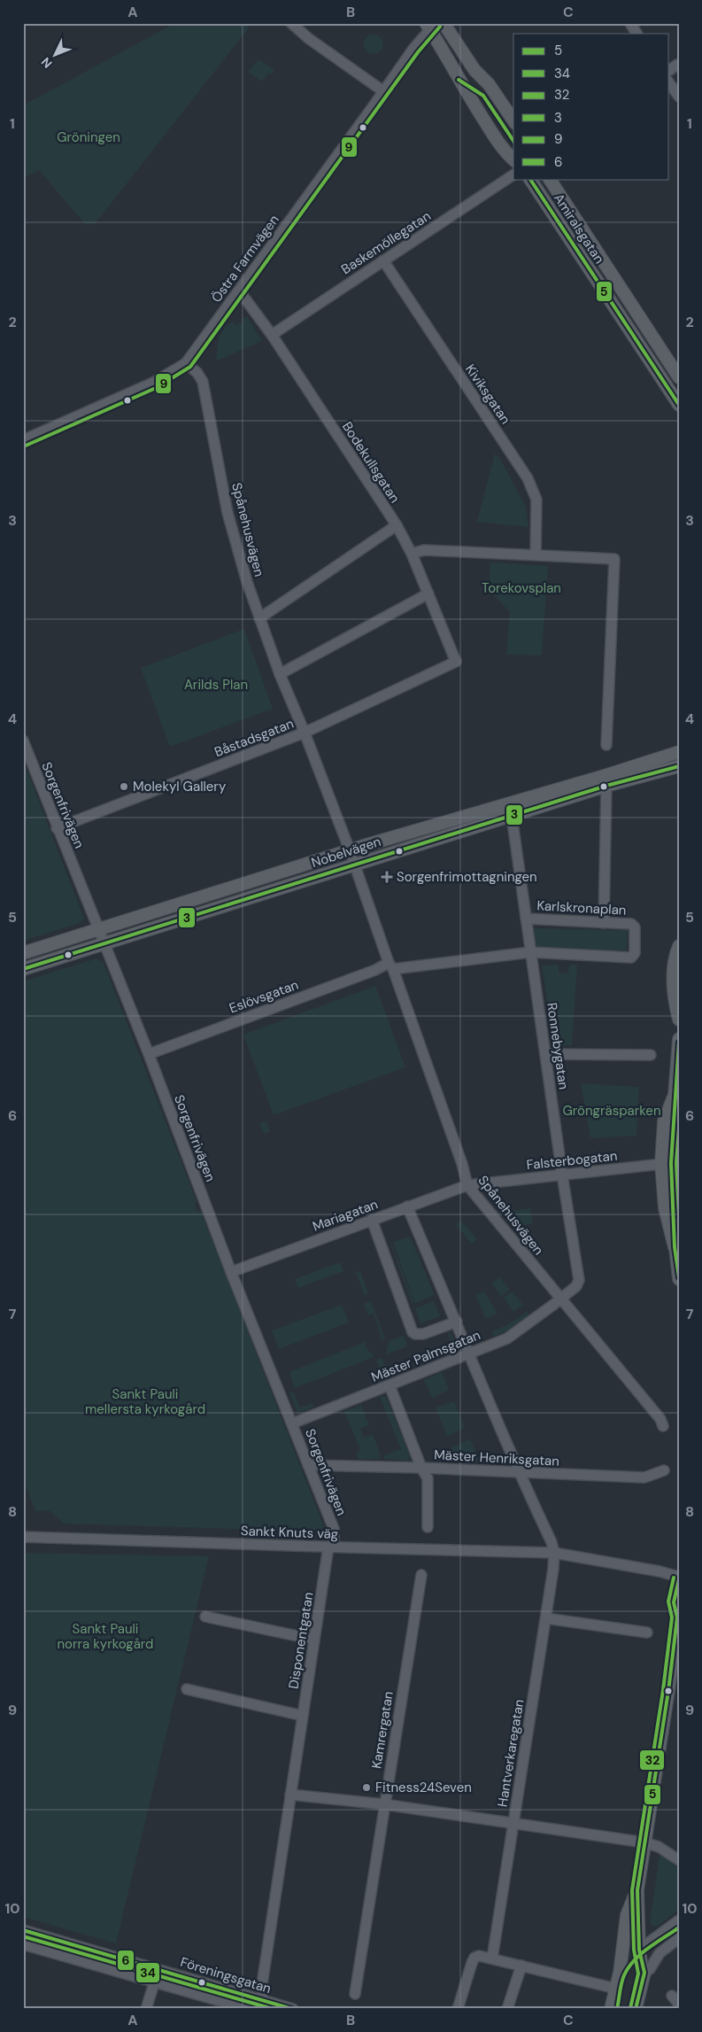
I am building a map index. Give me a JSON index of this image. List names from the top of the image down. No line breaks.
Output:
{"streets":{"main road":["Amiralsgatan","Nobelvägen"],"street":["Baskemöllegatan","Östra Farmvägen","Kiviksgatan","Bodekullsgatan","Spånehusvägen","Båstadsgatan","Sorgenfrivägen","Karlskronaplan","Eslövsgatan","Ronnebygatan","Falsterbogatan","Mariagatan","Mäster Palmsgatan","Mäster Henriksgatan","Sankt Knuts väg","Disponentgatan","Kamrergatan","Hantverkaregatan","Föreningsgatan"]},"crossings":[["Baskemöllegatan","Kiviksgatan"],["Baskemöllegatan","Bodekullsgatan"],["Östra Farmvägen","Bodekullsgatan"],["Östra Farmvägen","Spånehusvägen"],["Bodekullsgatan","Båstadsgatan"],["Spånehusvägen","Båstadsgatan"],["Spånehusvägen","Nobelvägen"],["Spånehusvägen","Eslövsgatan"],["Spånehusvägen","Ronnebygatan"],["Spånehusvägen","Falsterbogatan"],["Spånehusvägen","Mariagatan"],["Spånehusvägen","Mäster Palmsgatan"],["Båstadsgatan","Sorgenfrivägen"],["Sorgenfrivägen","Nobelvägen"],["Sorgenfrivägen","Eslövsgatan"],["Sorgenfrivägen","Mariagatan"],["Sorgenfrivägen","Mäster Palmsgatan"],["Sorgenfrivägen","Mäster Henriksgatan"],["Sorgenfrivägen","Sankt Knuts väg"],["Sorgenfrivägen","Disponentgatan"],["Nobelvägen","Ronnebygatan"],["Karlskronaplan","Eslövsgatan"],["Karlskronaplan","Ronnebygatan"],["Eslövsgatan","Ronnebygatan"],["Ronnebygatan","Falsterbogatan"],["Ronnebygatan","Mäster Palmsgatan"],["Falsterbogatan","Mariagatan"],["Sankt Knuts väg","Disponentgatan"],["Sankt Knuts väg","Hantverkaregatan"],["Disponentgatan","Föreningsgatan"]],"parks":["Gröningen","Torekovsplan","Arilds Plan","Gröngräsparken","Sankt Pauli mellersta kyrkogård","Sankt Pauli norra kyrkogård"],"places":{"other":["Molekyl Gallery","Fitness24Seven"],"health":["Sorgenfrimottagningen"]},"lines":["transit line 9","transit line 5","transit line 3","transit line 32","transit line 34","transit line 6"],"legend":["5","34","32","3","9","6"],"north":"bottom left","grid":{"columns":["A","B","C"],"rows":["1","2","3","4","5","6","7","8","9","10"]}}
